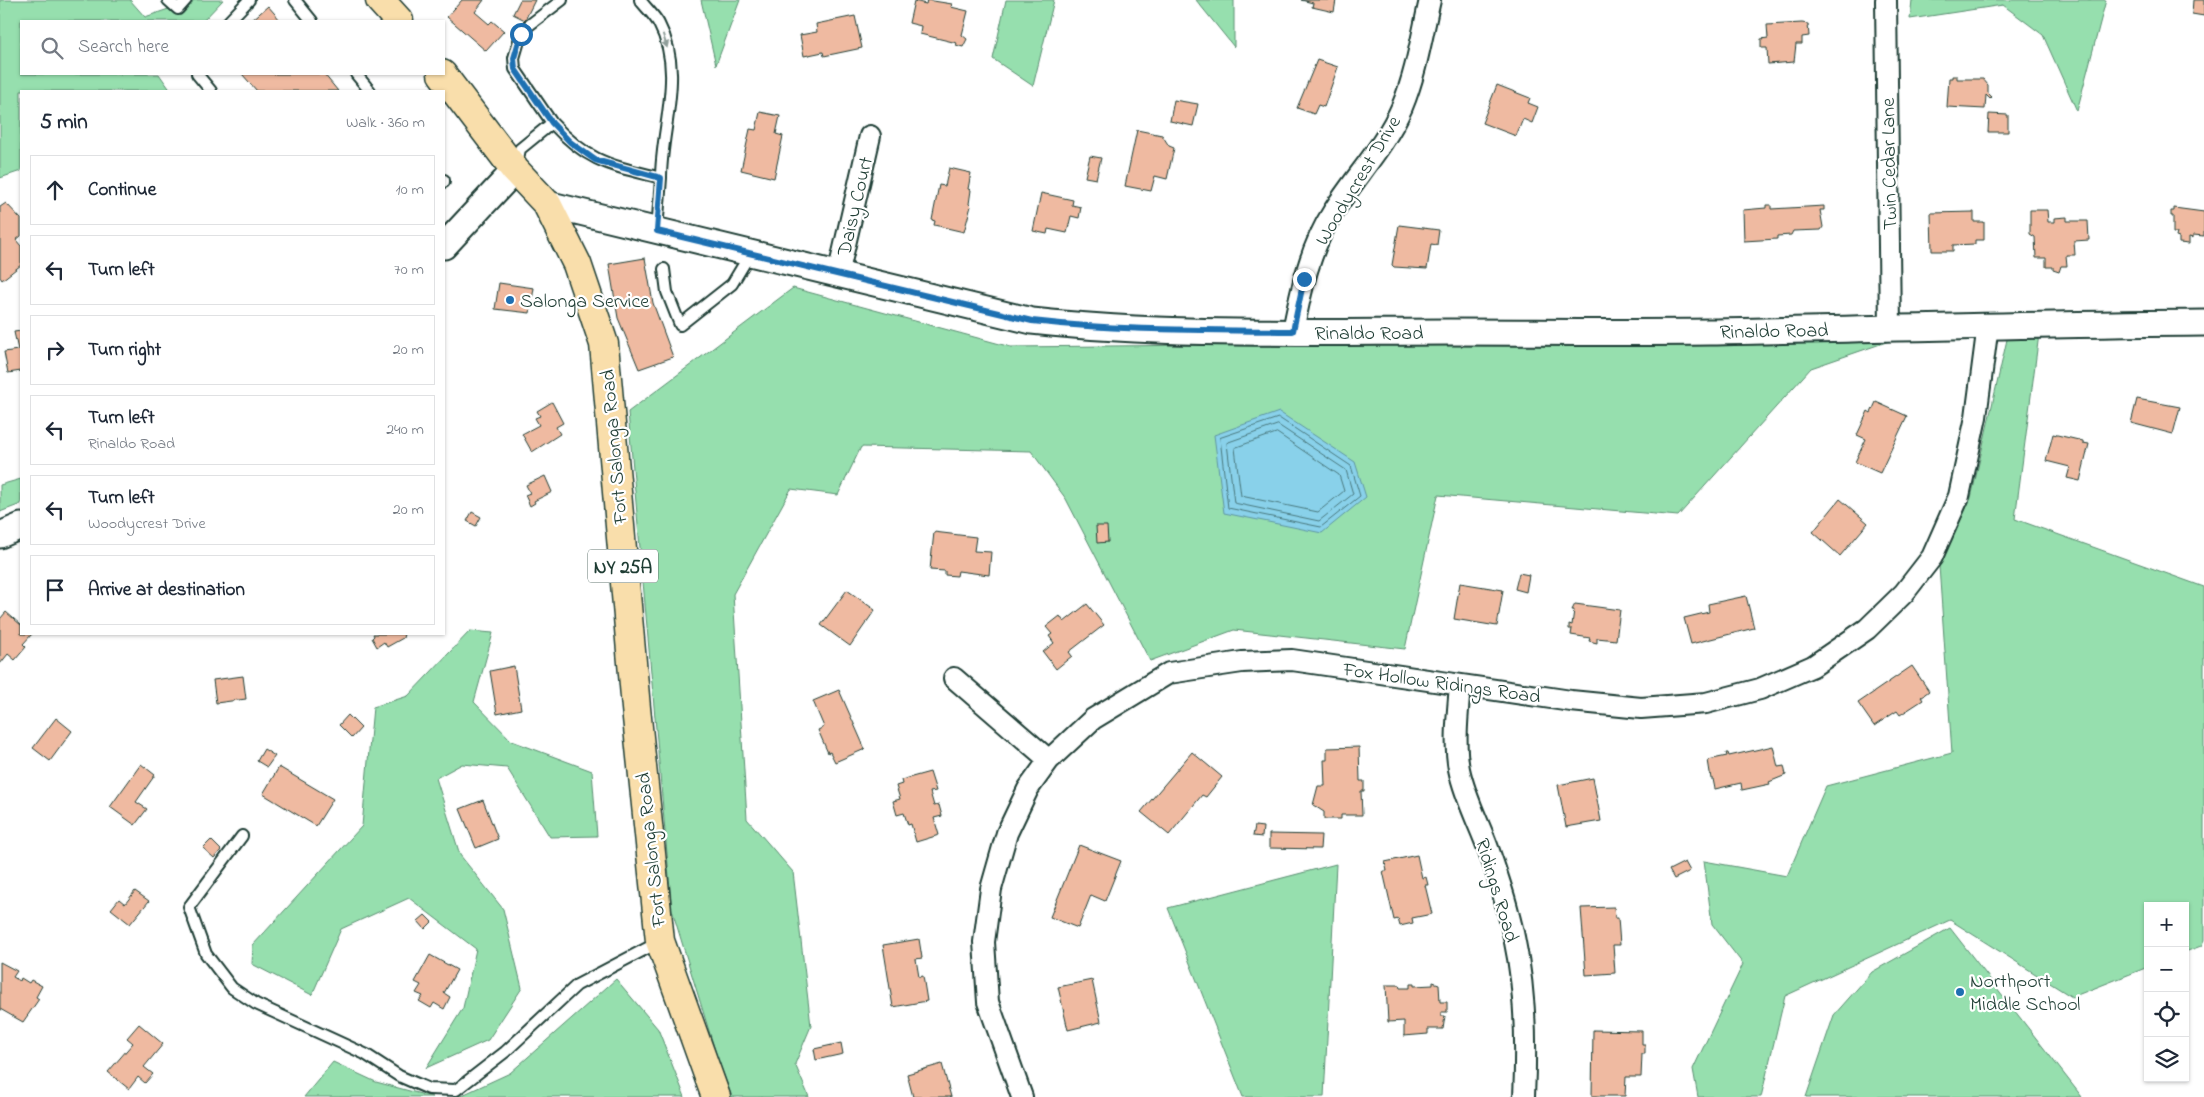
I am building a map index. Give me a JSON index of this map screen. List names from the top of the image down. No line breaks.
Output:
{"streets":{"main road":["Fort Salonga Road","NY 25A"],"street":["Twin Cedar Lane","Woodycrest Drive","Daisy Court","Rinaldo Road","Fox Hollow Ridings Road","Ridings Road"]},"crossings":[["Twin Cedar Lane","Rinaldo Road"],["Woodycrest Drive","Rinaldo Road"],["Daisy Court","Rinaldo Road"],["Rinaldo Road","Fort Salonga Road"],["Rinaldo Road","Fox Hollow Ridings Road"],["Fox Hollow Ridings Road","Ridings Road"]],"places":["Salonga Service","Northport Middle School"],"page":{"search":"Search here","heading":["5 min","Walk · 360 m"],"list":[["Continue","10 m"],["Turn left","70 m"],["Turn right","20 m"],["Turn left","Rinaldo Road","240 m"],["Turn left","Woodycrest Drive","20 m"],"Arrive at destination"],"map_buttons":["+","−"]}}
